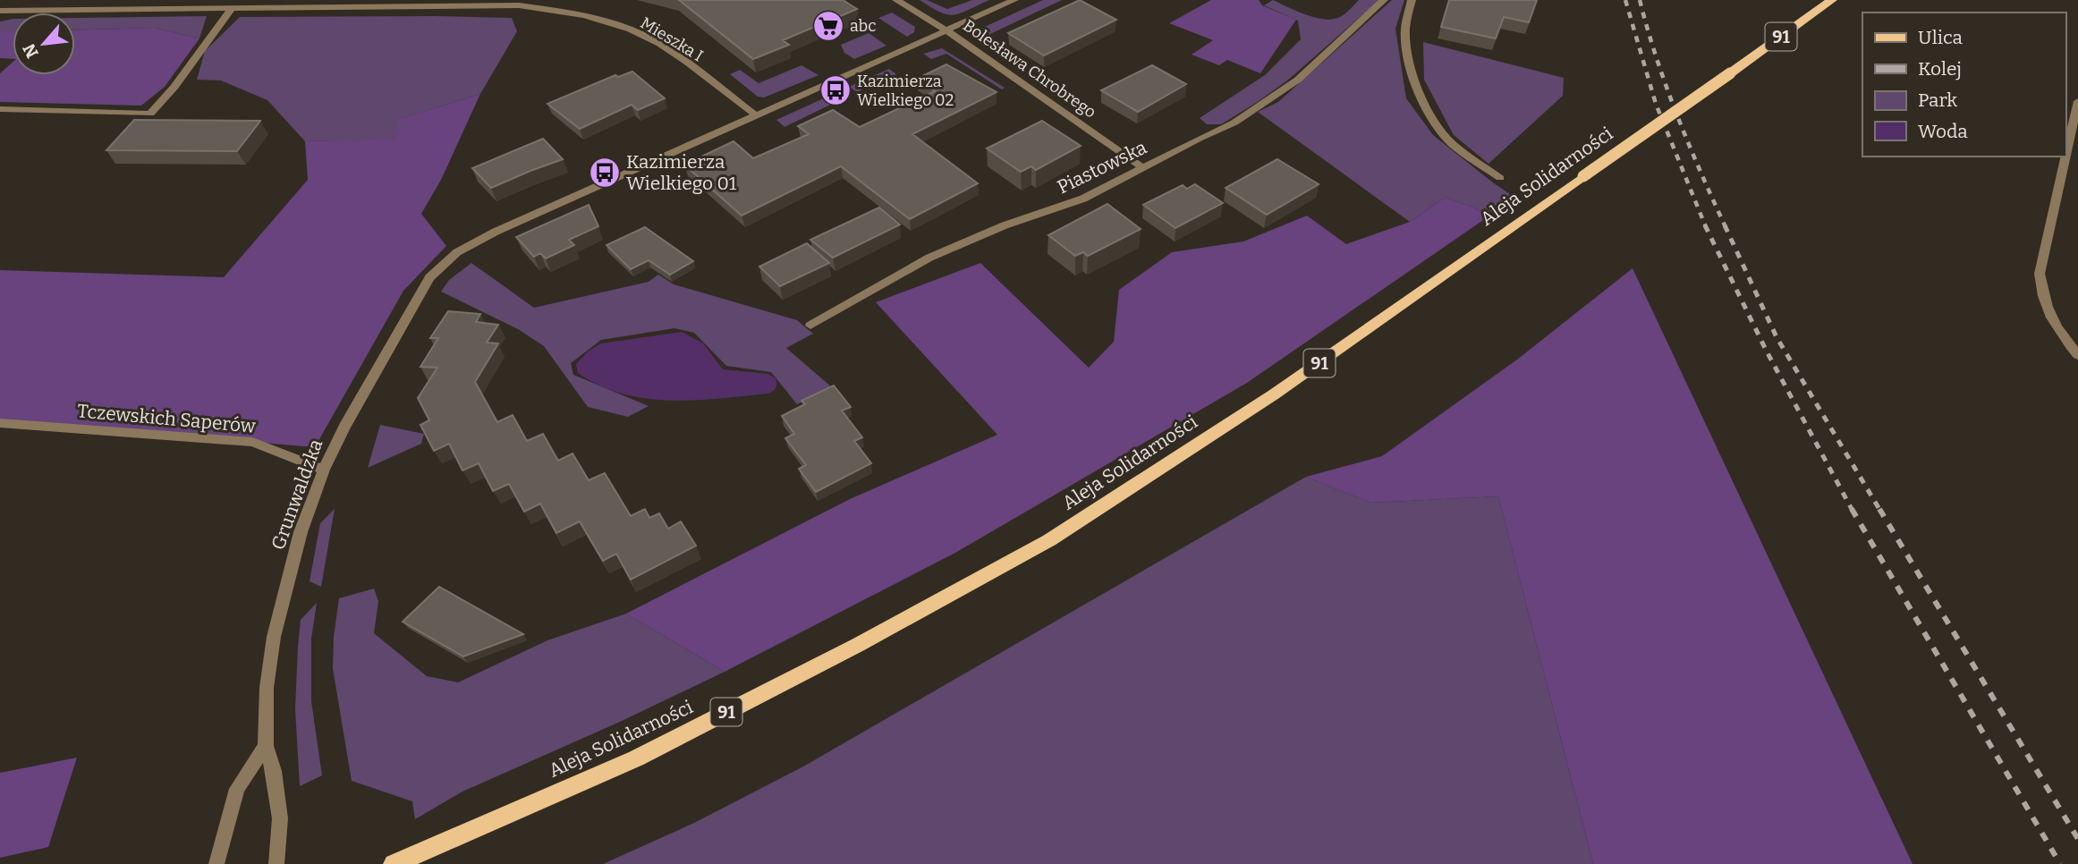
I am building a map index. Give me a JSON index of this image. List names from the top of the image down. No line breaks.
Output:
{"streets":{"main road":["91","Aleja Solidarności"],"street":["Mieszka I","Bolesława Chrobrego","Piastowska","Tczewskich Saperów","Grunwaldzka"]},"crossings":[["Mieszka I","Grunwaldzka"],["Bolesława Chrobrego","Piastowska"],["Bolesława Chrobrego","Grunwaldzka"],["Tczewskich Saperów","Grunwaldzka"]],"places":{"supermarket":["abc"],"bus stop":["Kazimierza Wielkiego 02","Kazimierza Wielkiego 01"]},"legend":["Ulica","Kolej","Park","Woda"],"north":"bottom left"}
